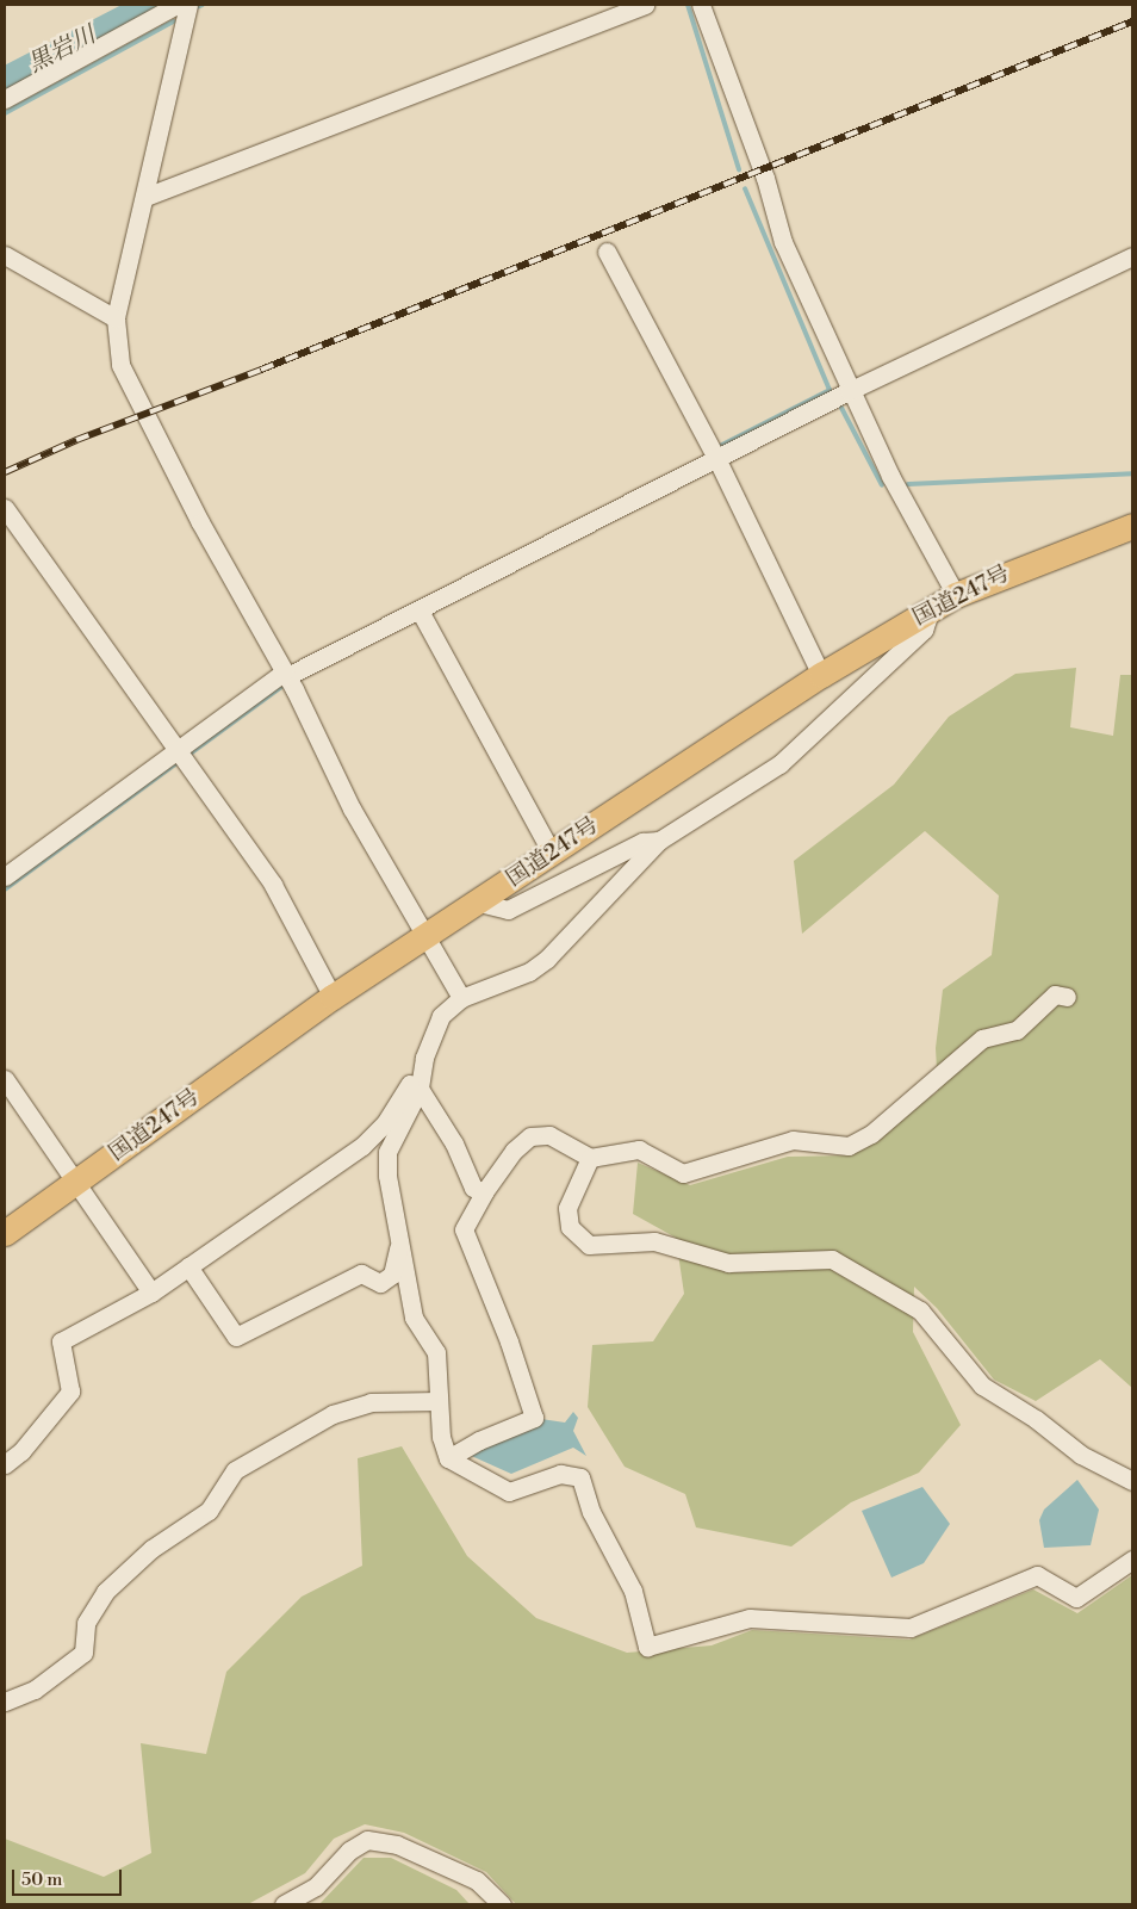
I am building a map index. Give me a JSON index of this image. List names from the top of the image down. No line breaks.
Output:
{"streets":{"highway":["国道247号"]},"water":["黒岩川"],"scale_bar":"50 m"}
